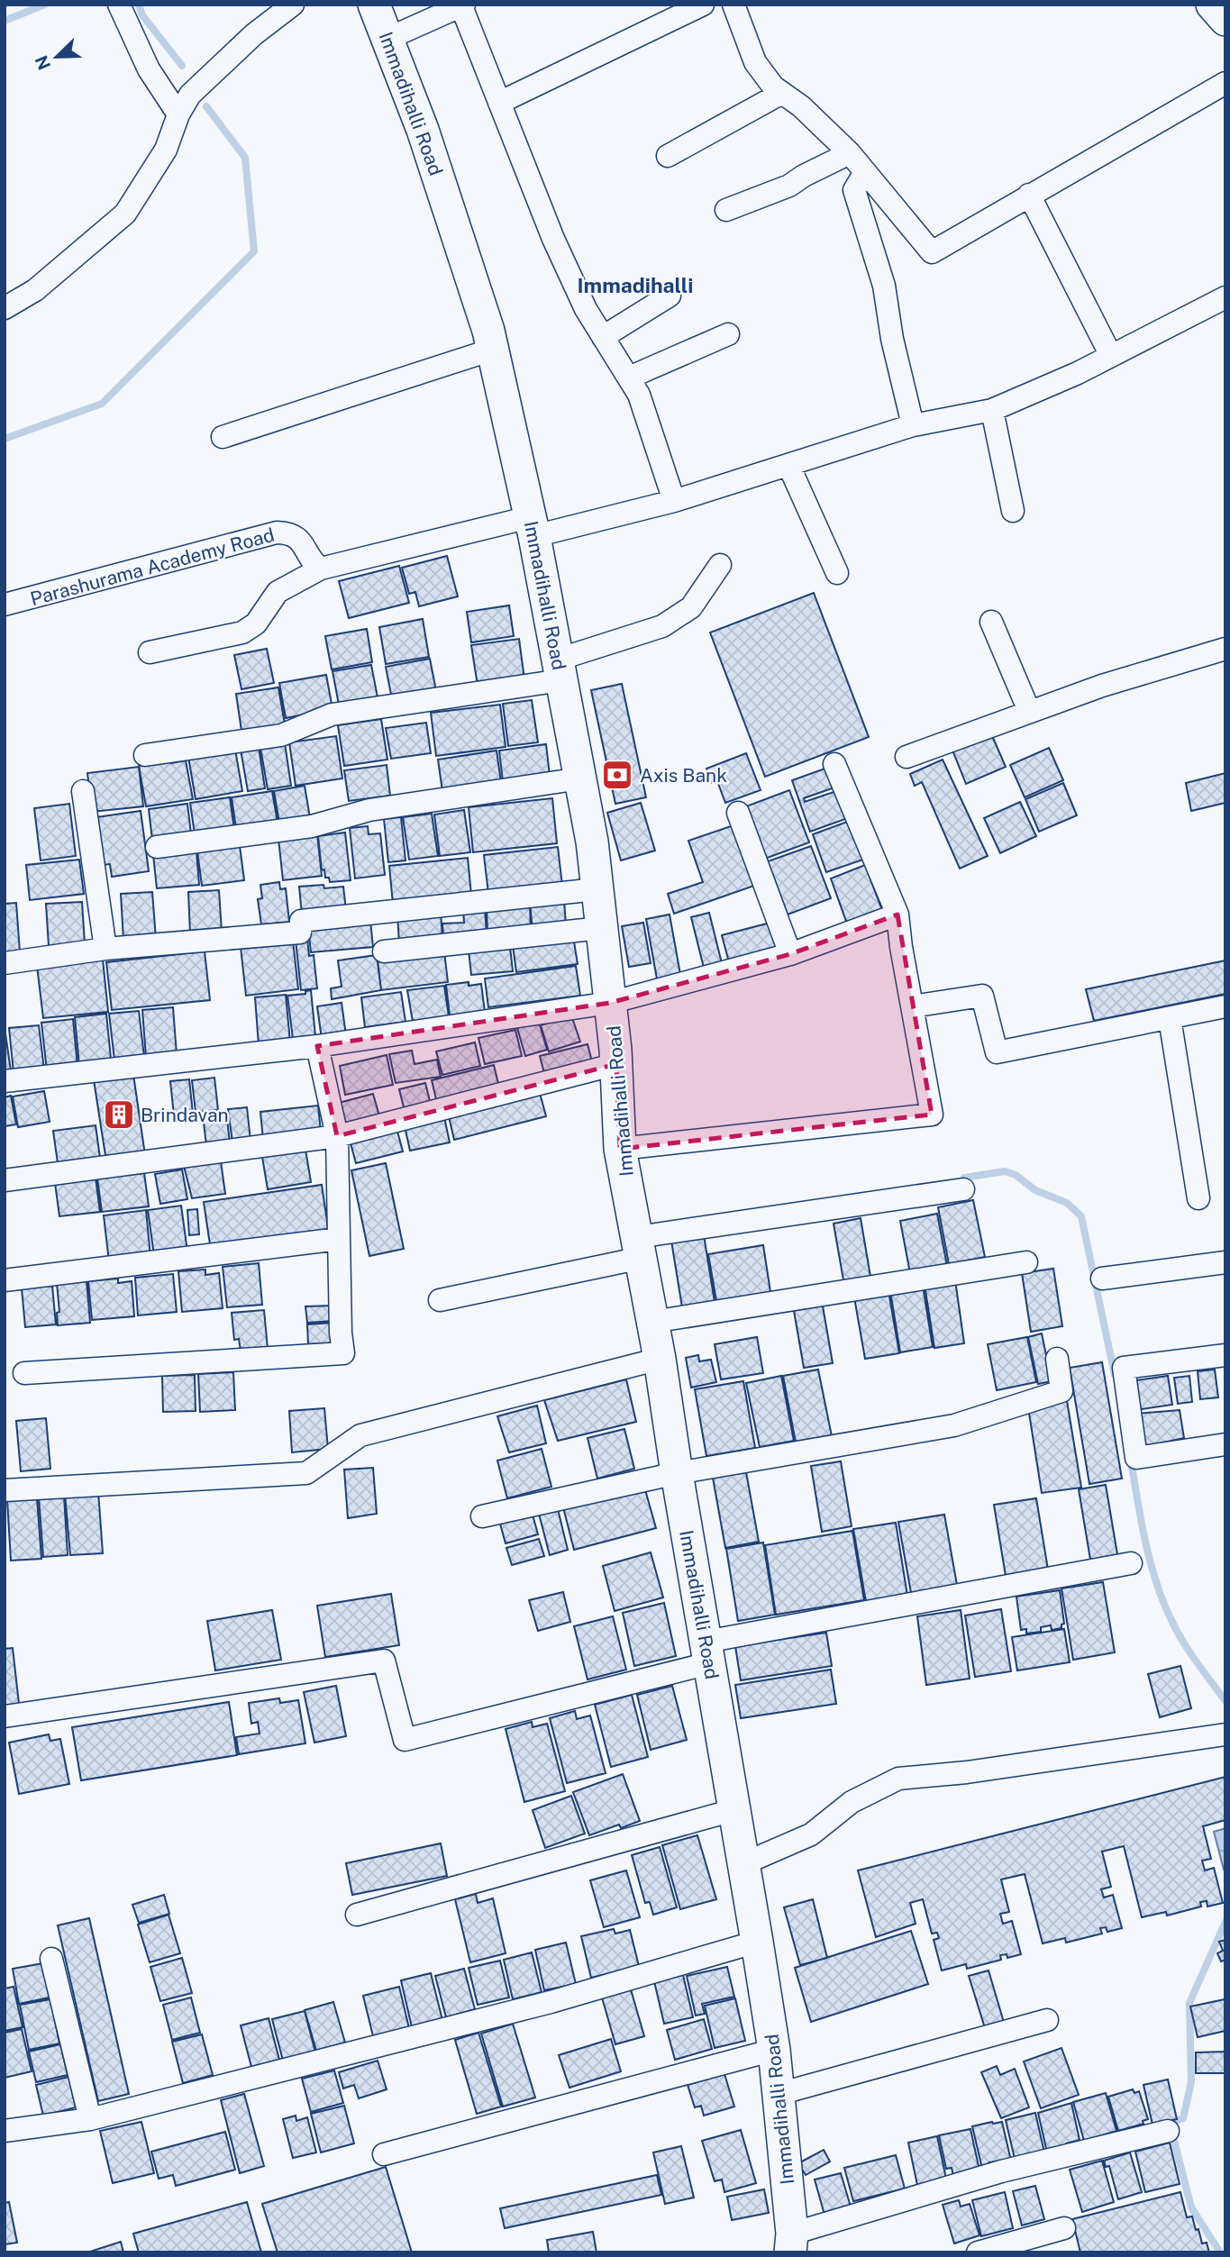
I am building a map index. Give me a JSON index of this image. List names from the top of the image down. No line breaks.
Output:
{"streets":{"street":["Immadihalli Road","Parashurama Academy Road"]},"districts":["Immadihalli"],"places":{"bank":["Axis Bank"],"building":["Brindavan"]},"north":"bottom left"}
